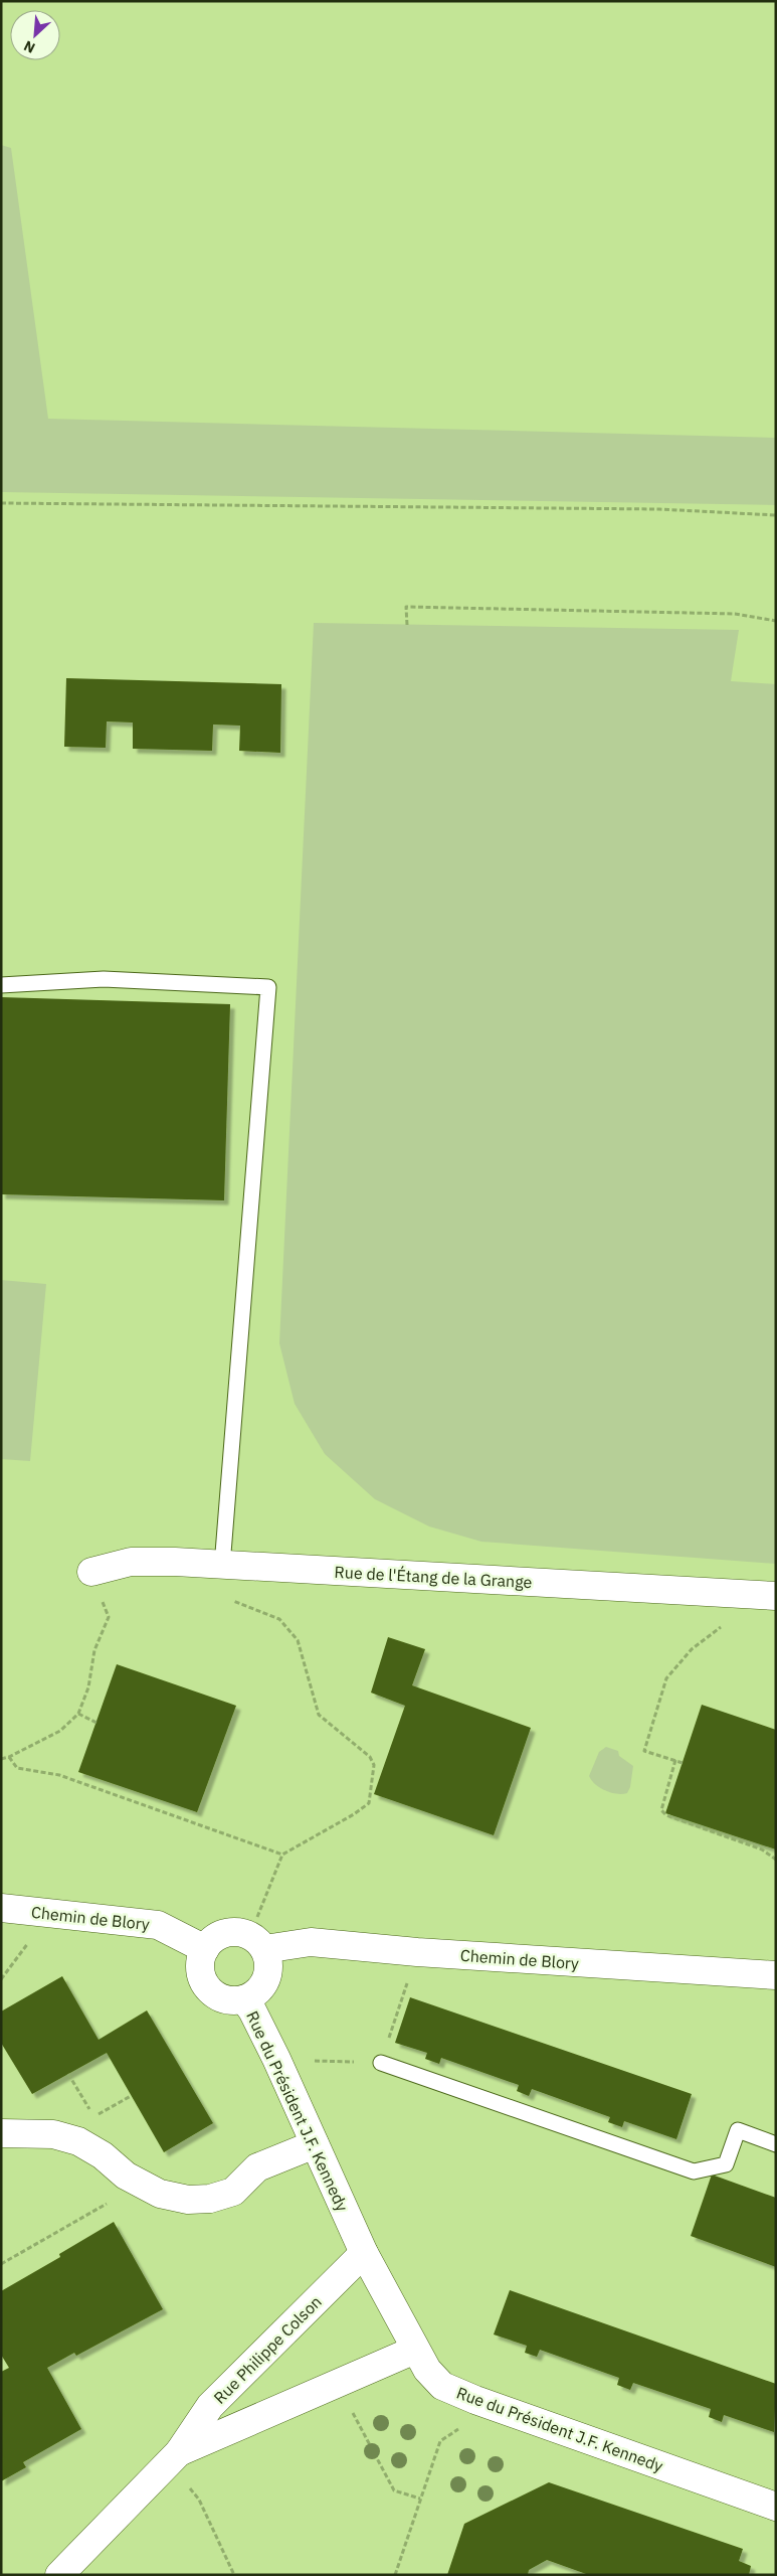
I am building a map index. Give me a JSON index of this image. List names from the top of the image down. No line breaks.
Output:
{"streets":{"street":["Rue de l'Étang de la Grange","Chemin de Blory","Rue du Président J.F. Kennedy","Rue Philippe Colson"]},"crossings":[["Chemin de Blory","Rue du Président J.F. Kennedy"],["Rue du Président J.F. Kennedy","Rue Philippe Colson"]],"north":"bottom left"}
